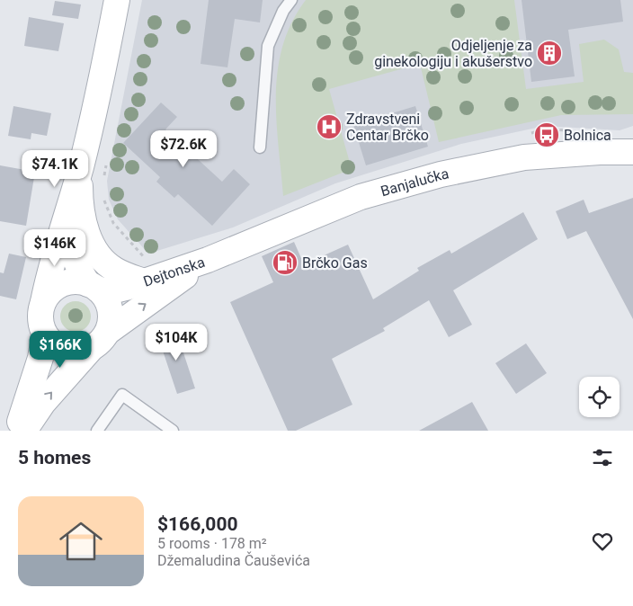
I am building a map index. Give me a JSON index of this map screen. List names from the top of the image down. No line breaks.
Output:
{"streets":{"main road":["Banjalučka","Dejtonska"]},"crossings":[["Banjalučka","Dejtonska"]],"one_way":["Dejtonska"],"places":{"building":["Odjeljenje za ginekologiju i akušerstvo"],"hospital":["Zdravstveni Centar Brčko"],"bus stop":["Bolnica"],"fuel station":["Brčko Gas"]},"page":{"price":["$72.6K","$74.1K","$146K","$104K","$166K"],"heading":"5 homes","list":[{"name":"$166,000","note":"5 rooms · 178 m² · Džemaludina Čauševića"}]}}
